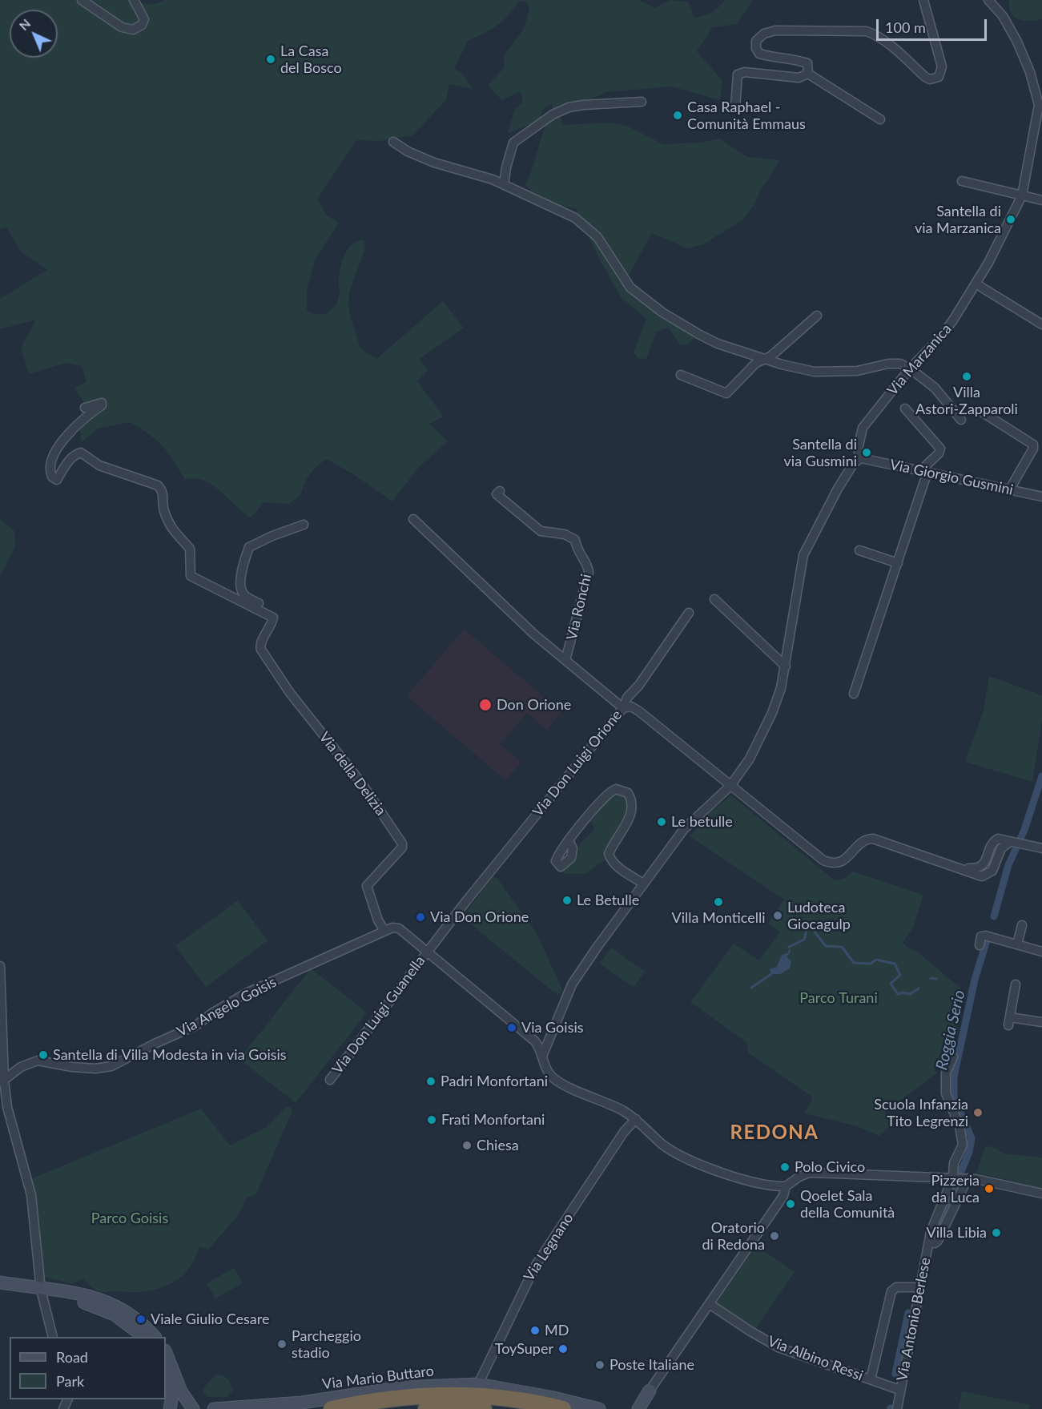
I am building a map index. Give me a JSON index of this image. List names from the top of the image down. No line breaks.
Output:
{"streets":{"street":["Via Marzanica","Via Giorgio Gusmini","Via Ronchi","Via Don Luigi Orione","Via della Delizia","Via Angelo Goisis","Via Don Luigi Guanella","Via Legnano","Via Antonio Berlese","Via Albino Ressi","Via Mario Buttaro"]},"crossings":[["Via Marzanica","Via Giorgio Gusmini"],["Via Ronchi","Via Don Luigi Orione"],["Via Don Luigi Orione","Via Don Luigi Guanella"],["Via della Delizia","Via Angelo Goisis"],["Via Legnano","Via Mario Buttaro"],["Via Antonio Berlese","Via Albino Ressi"]],"districts":["REDONA"],"water":["Roggia Serio"],"parks":["Parco Turani","Parco Goisis"],"places":["La Casa del Bosco","Casa Raphael - Comunità Emmaus","Santella di via Marzanica","Villa Astori-Zapparoli","Santella di via Gusmini","Don Orione","Le betulle","Le Betulle","Villa Monticelli","Ludoteca Giocagulp","Via Don Orione","Via Goisis","Santella di Villa Modesta in via Goisis","Padri Monfortani","Scuola Infanzia Tito Legrenzi","Frati Monfortani","Chiesa","Polo Civico","Pizzeria da Luca","Qoelet Sala della Comunità","Villa Libia","Oratorio di Redona","Viale Giulio Cesare","MD","Parcheggio stadio","ToySuper","Poste Italiane"],"legend":["Road","Park"],"scale_bar":"100 m","north":"top left"}
